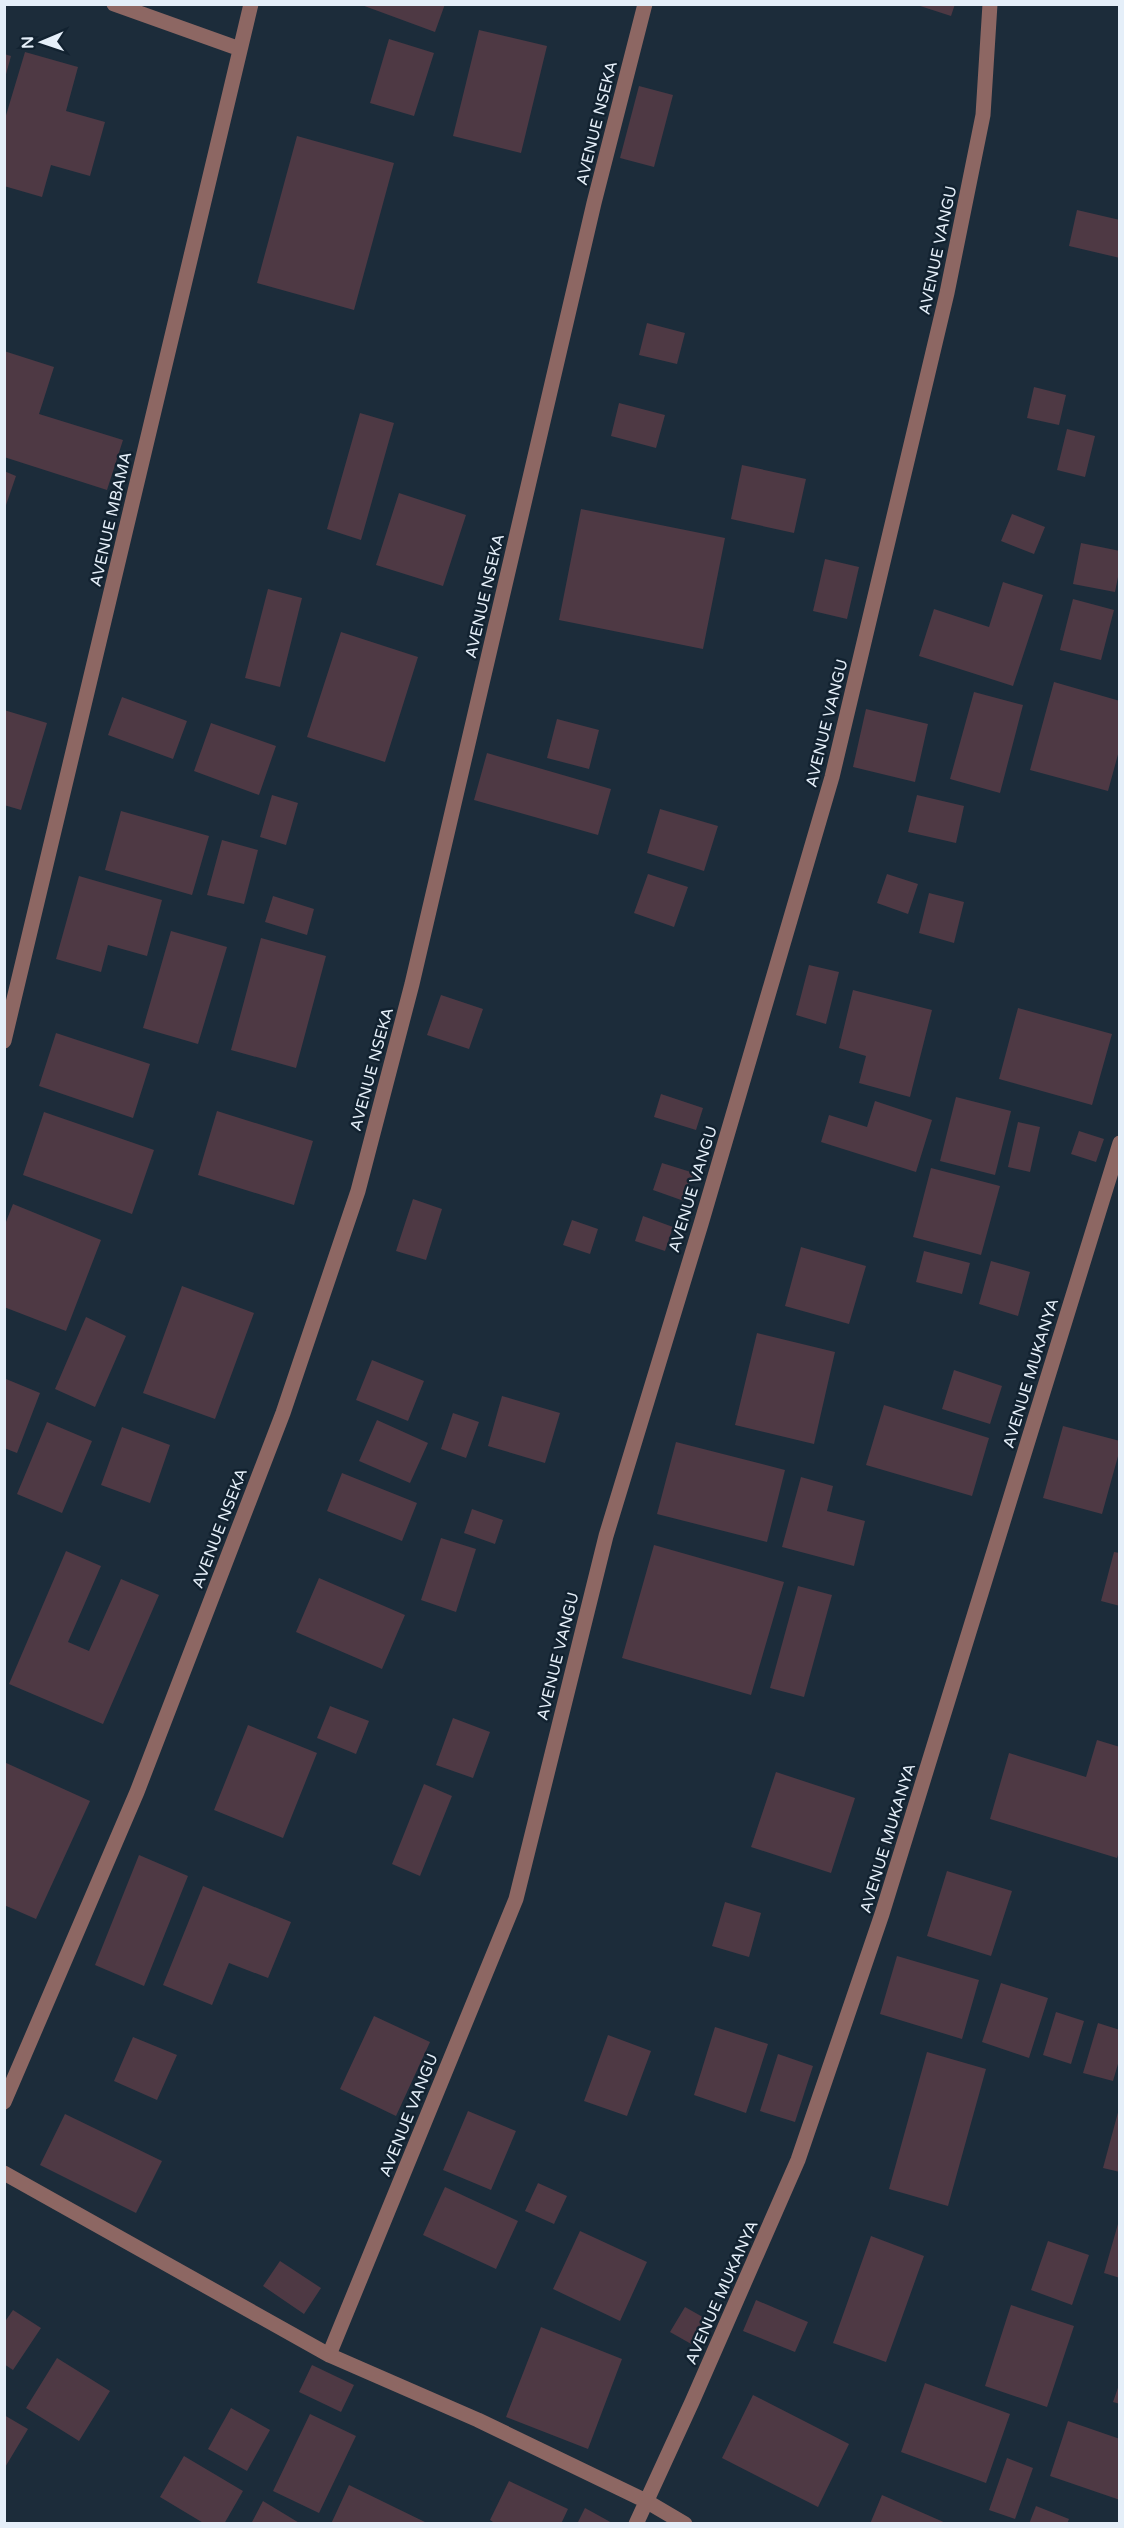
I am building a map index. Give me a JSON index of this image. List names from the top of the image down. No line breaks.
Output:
{"streets":{"street":["AVENUE NSEKA","AVENUE VANGU","AVENUE MBAMA","AVENUE MUKANYA"]},"north":"left"}
